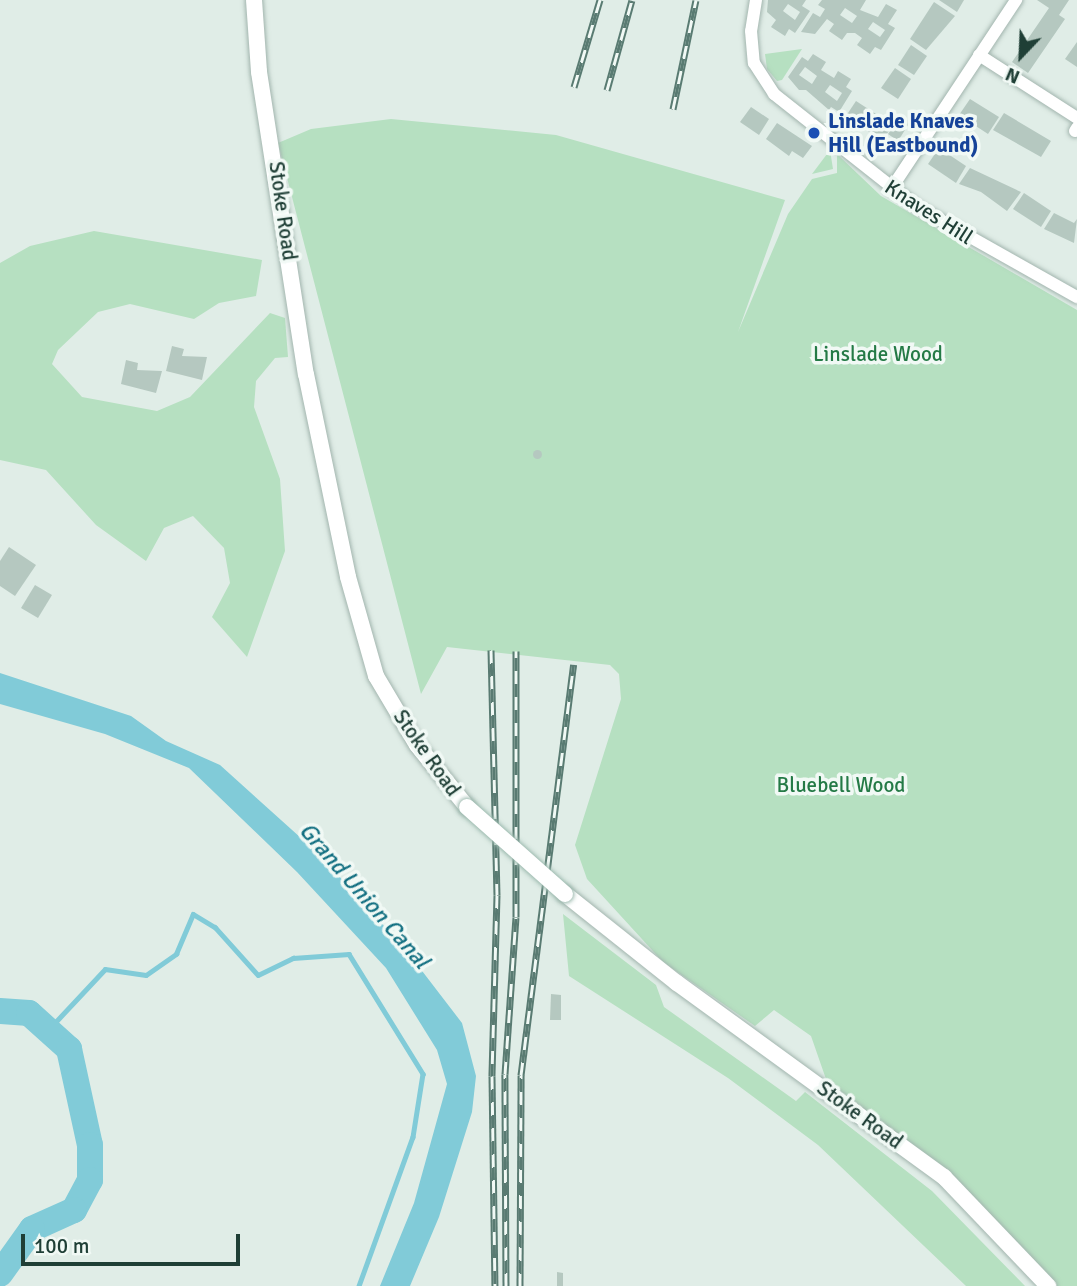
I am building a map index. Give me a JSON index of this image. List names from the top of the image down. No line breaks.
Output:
{"streets":{"street":["Stoke Road","Knaves Hill"]},"water":["Grand Union Canal"],"parks":["Linslade Wood","Bluebell Wood"],"places":["Linslade Knaves Hill (Eastbound)"],"scale_bar":"100 m","north":"bottom left"}
